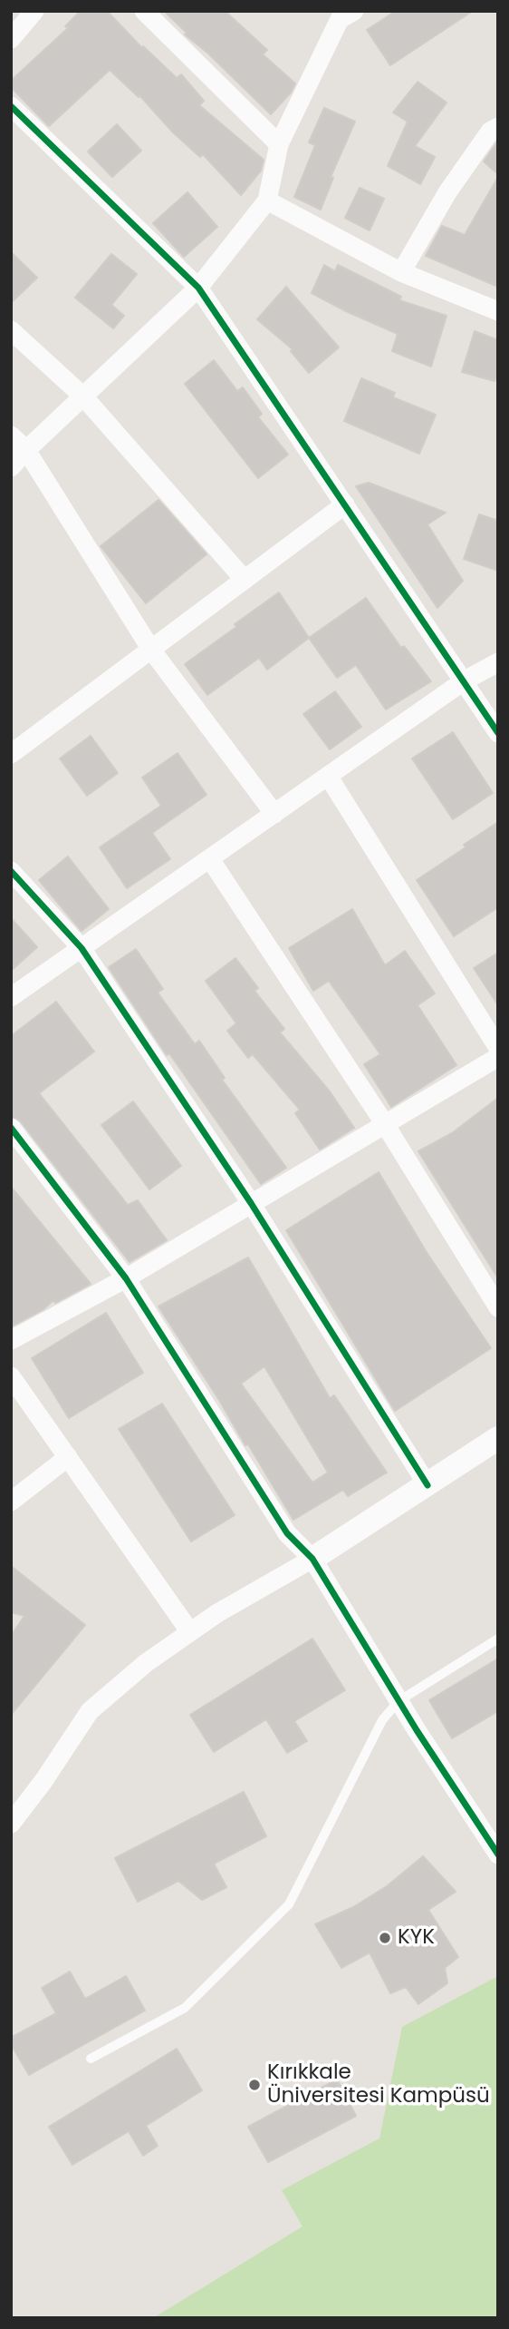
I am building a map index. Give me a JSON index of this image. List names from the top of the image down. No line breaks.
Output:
{"places":["KYK","Kırıkkale Üniversitesi Kampüsü"]}
